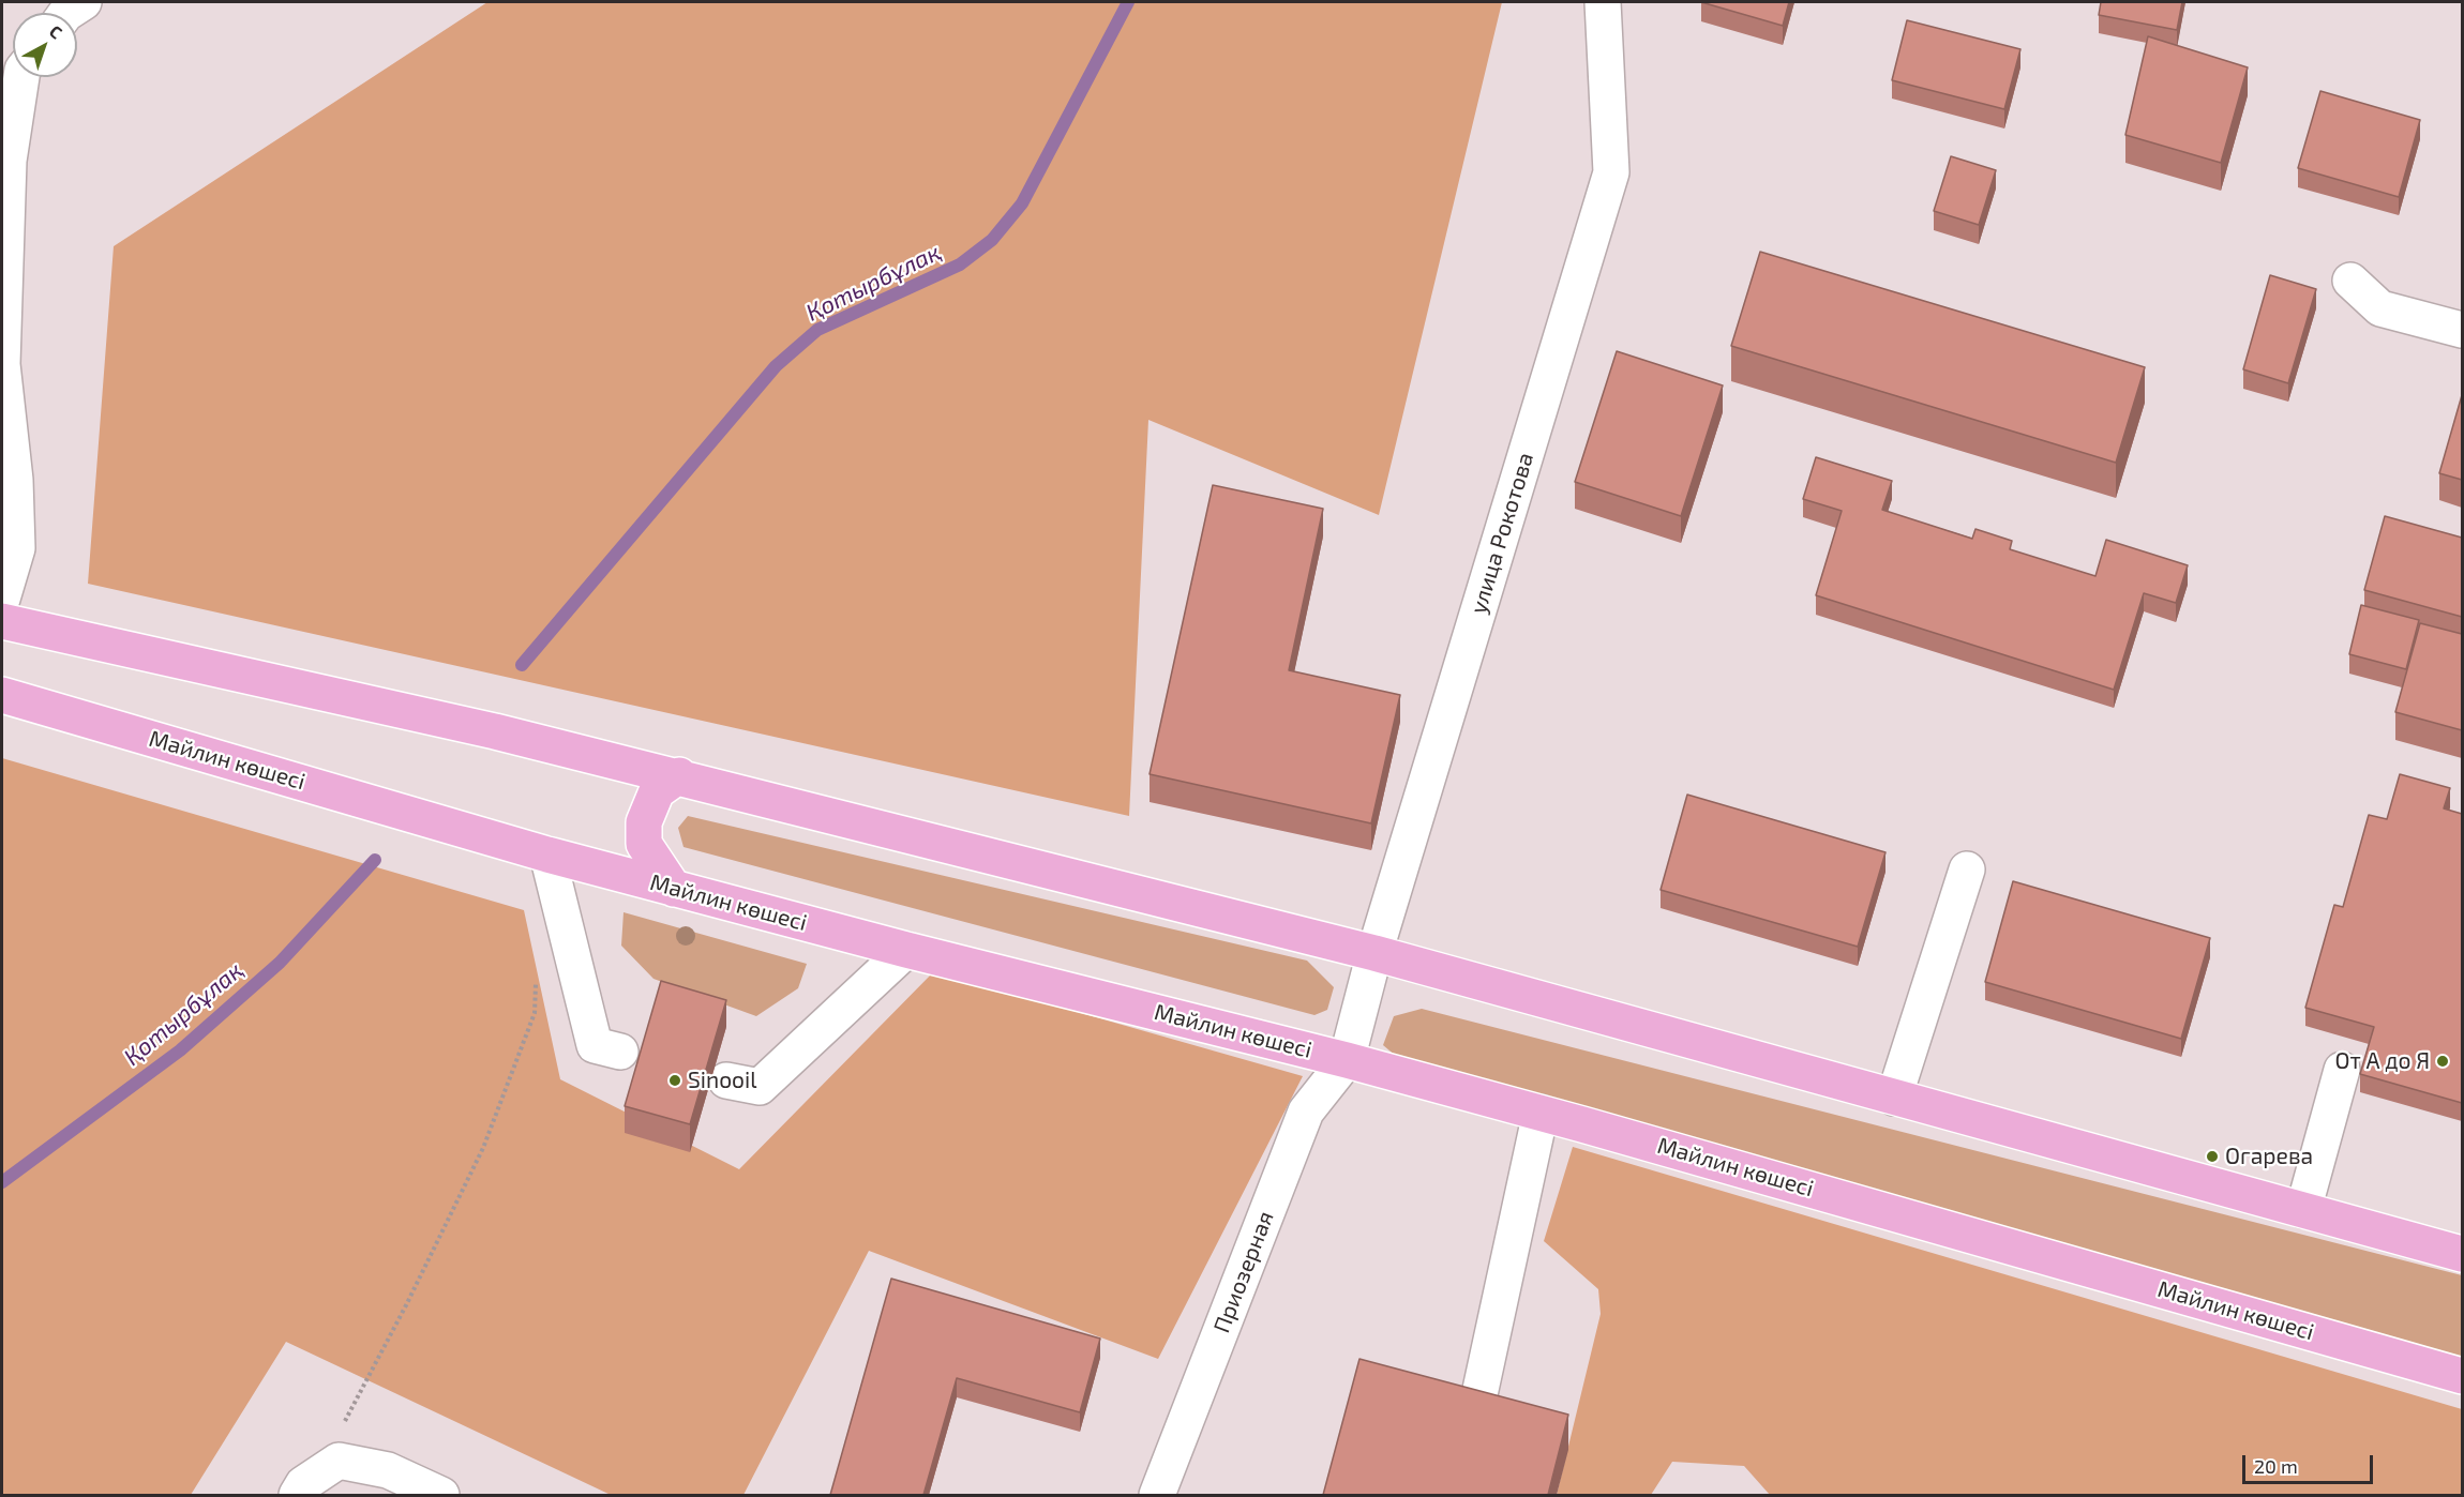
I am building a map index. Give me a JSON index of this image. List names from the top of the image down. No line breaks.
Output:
{"streets":{"main road":["Майлин көшесі"],"street":["улица Рокотова","Приозерная"]},"crossings":[["улица Рокотова","Майлин көшесі"],["улица Рокотова","Приозерная"],["Майлин көшесі","Приозерная"]],"water":["Қотырбұлақ"],"places":["От А до Я","Sinooil","Огарева"],"scale_bar":"20 m","north":"top right"}
